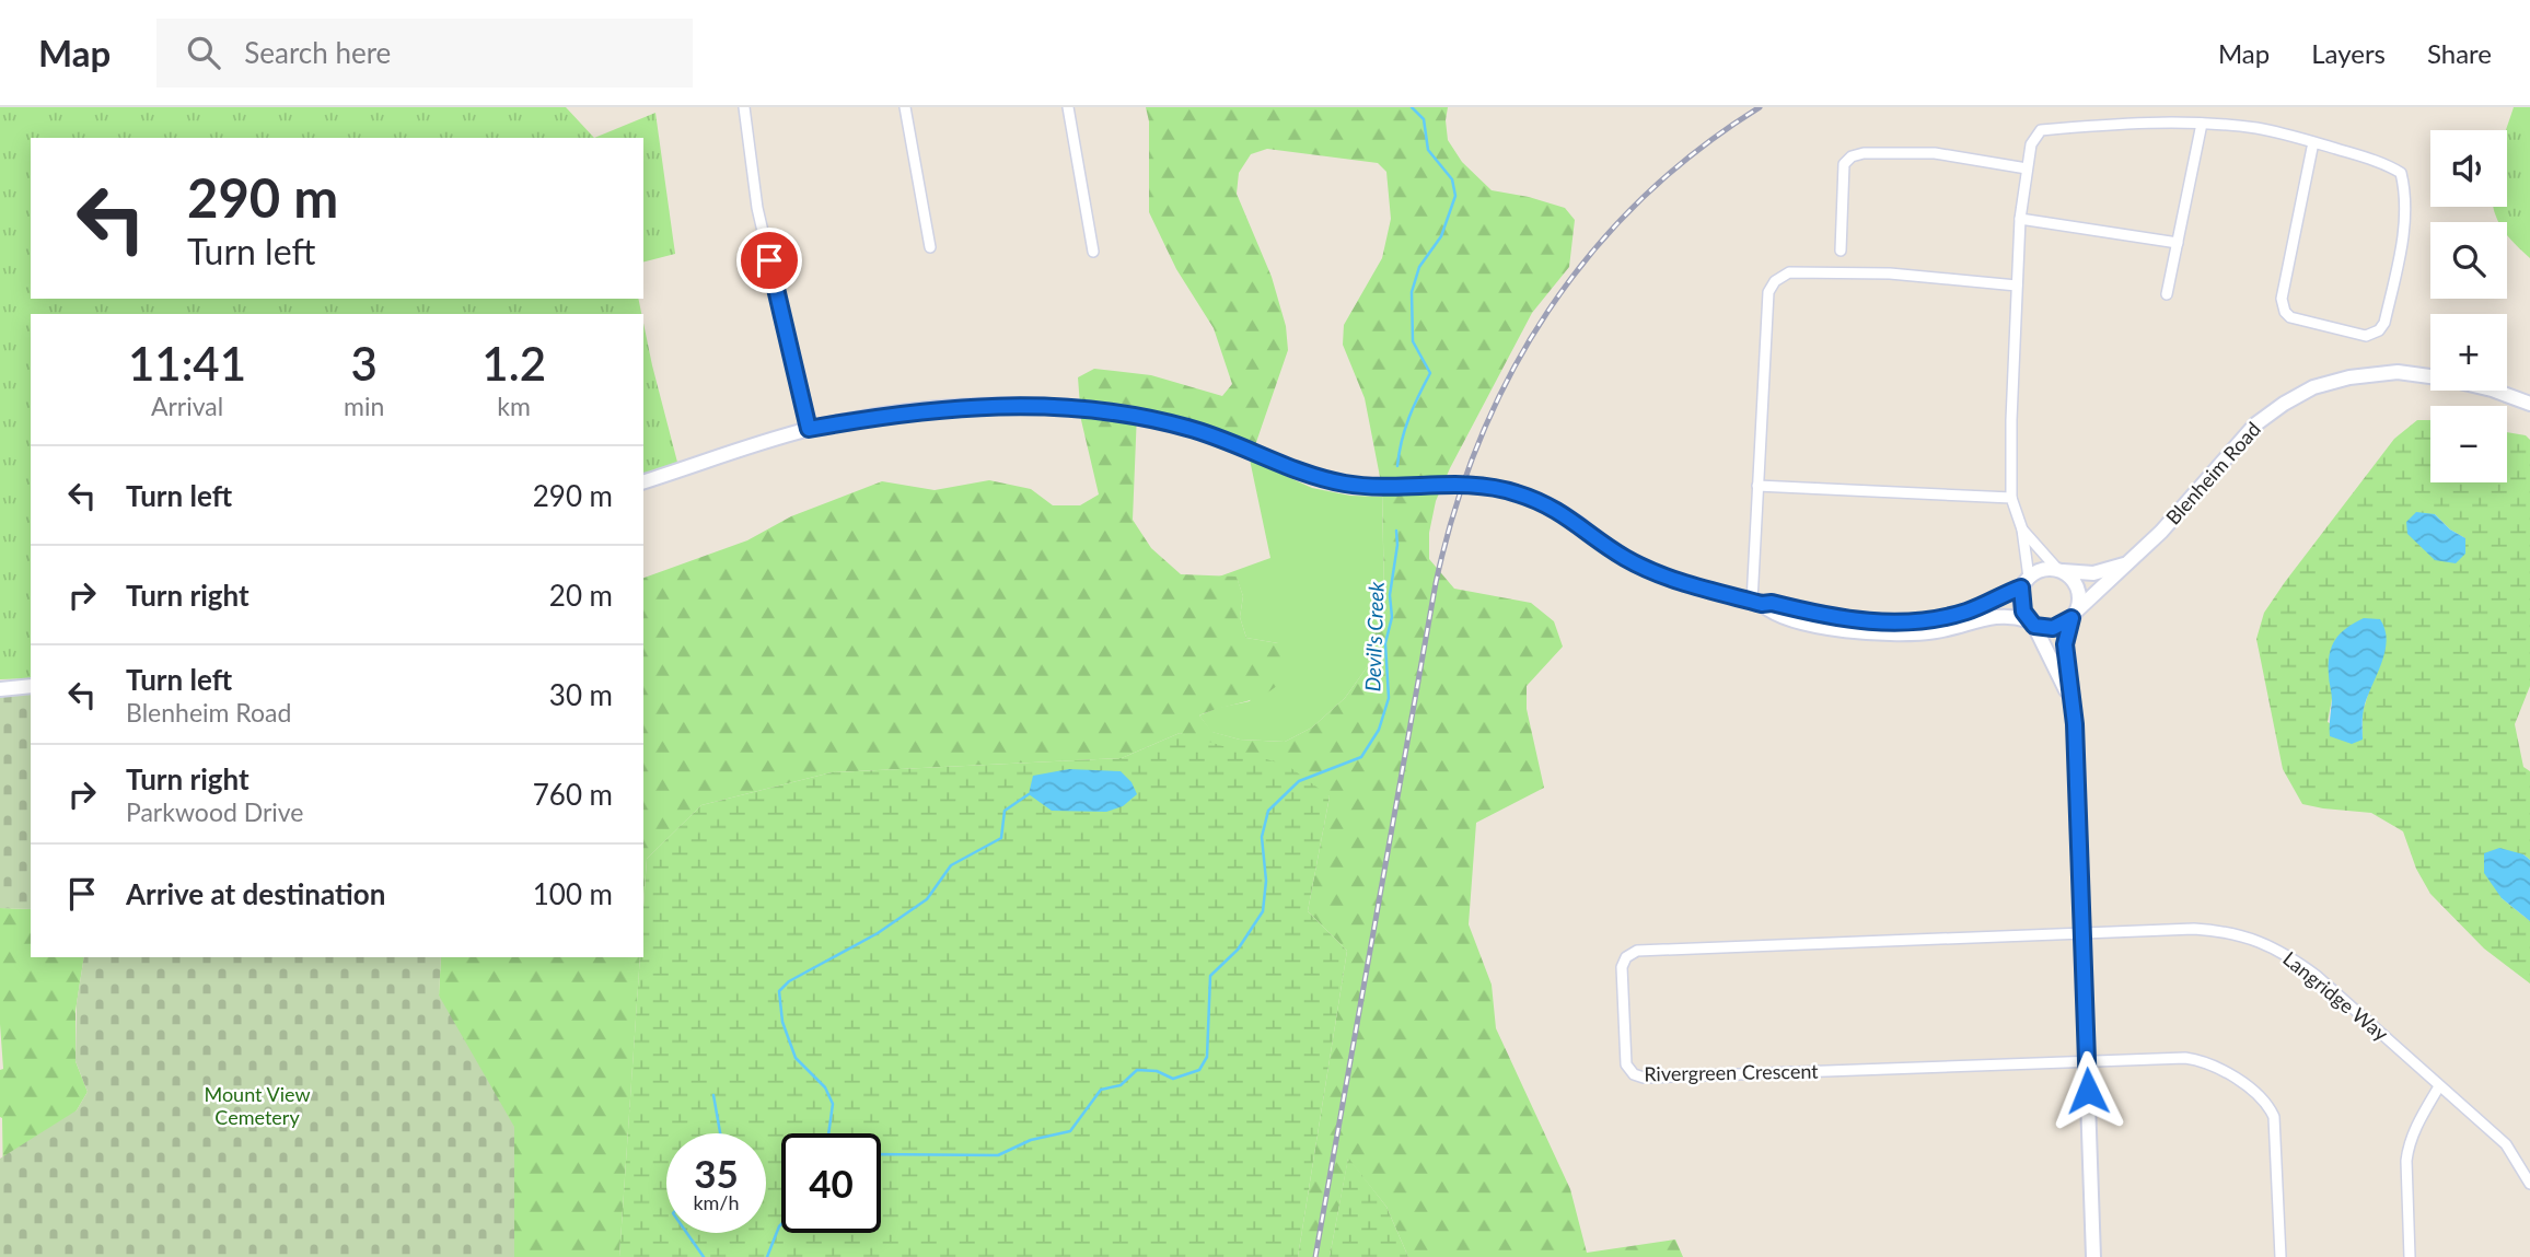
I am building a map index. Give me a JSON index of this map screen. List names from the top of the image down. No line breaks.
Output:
{"streets":{"main road":["Blenheim Road"],"street":["Langridge Way","Rivergreen Crescent"]},"crossings":[["Langridge Way","Rivergreen Crescent"]],"water":["Devil's Creek"],"parks":["Mount View Cemetery"],"page":{"header":"Map","search":"Search here","nav":["Map","Layers","Share"],"map_buttons":["+","−"],"turn":["290 m","Turn left"],"eta":["11:41","Arrival","3","min","1.2","km"],"list":[{"name":"Turn left","value":"290 m"},{"name":"Turn right","value":"20 m"},{"name":"Turn left","note":"Blenheim Road","value":"30 m"},{"name":"Turn right","note":"Parkwood Drive","value":"760 m"},{"name":"Arrive at destination","value":"100 m"}],"speed":"35 km/h","limit":"40"}}
